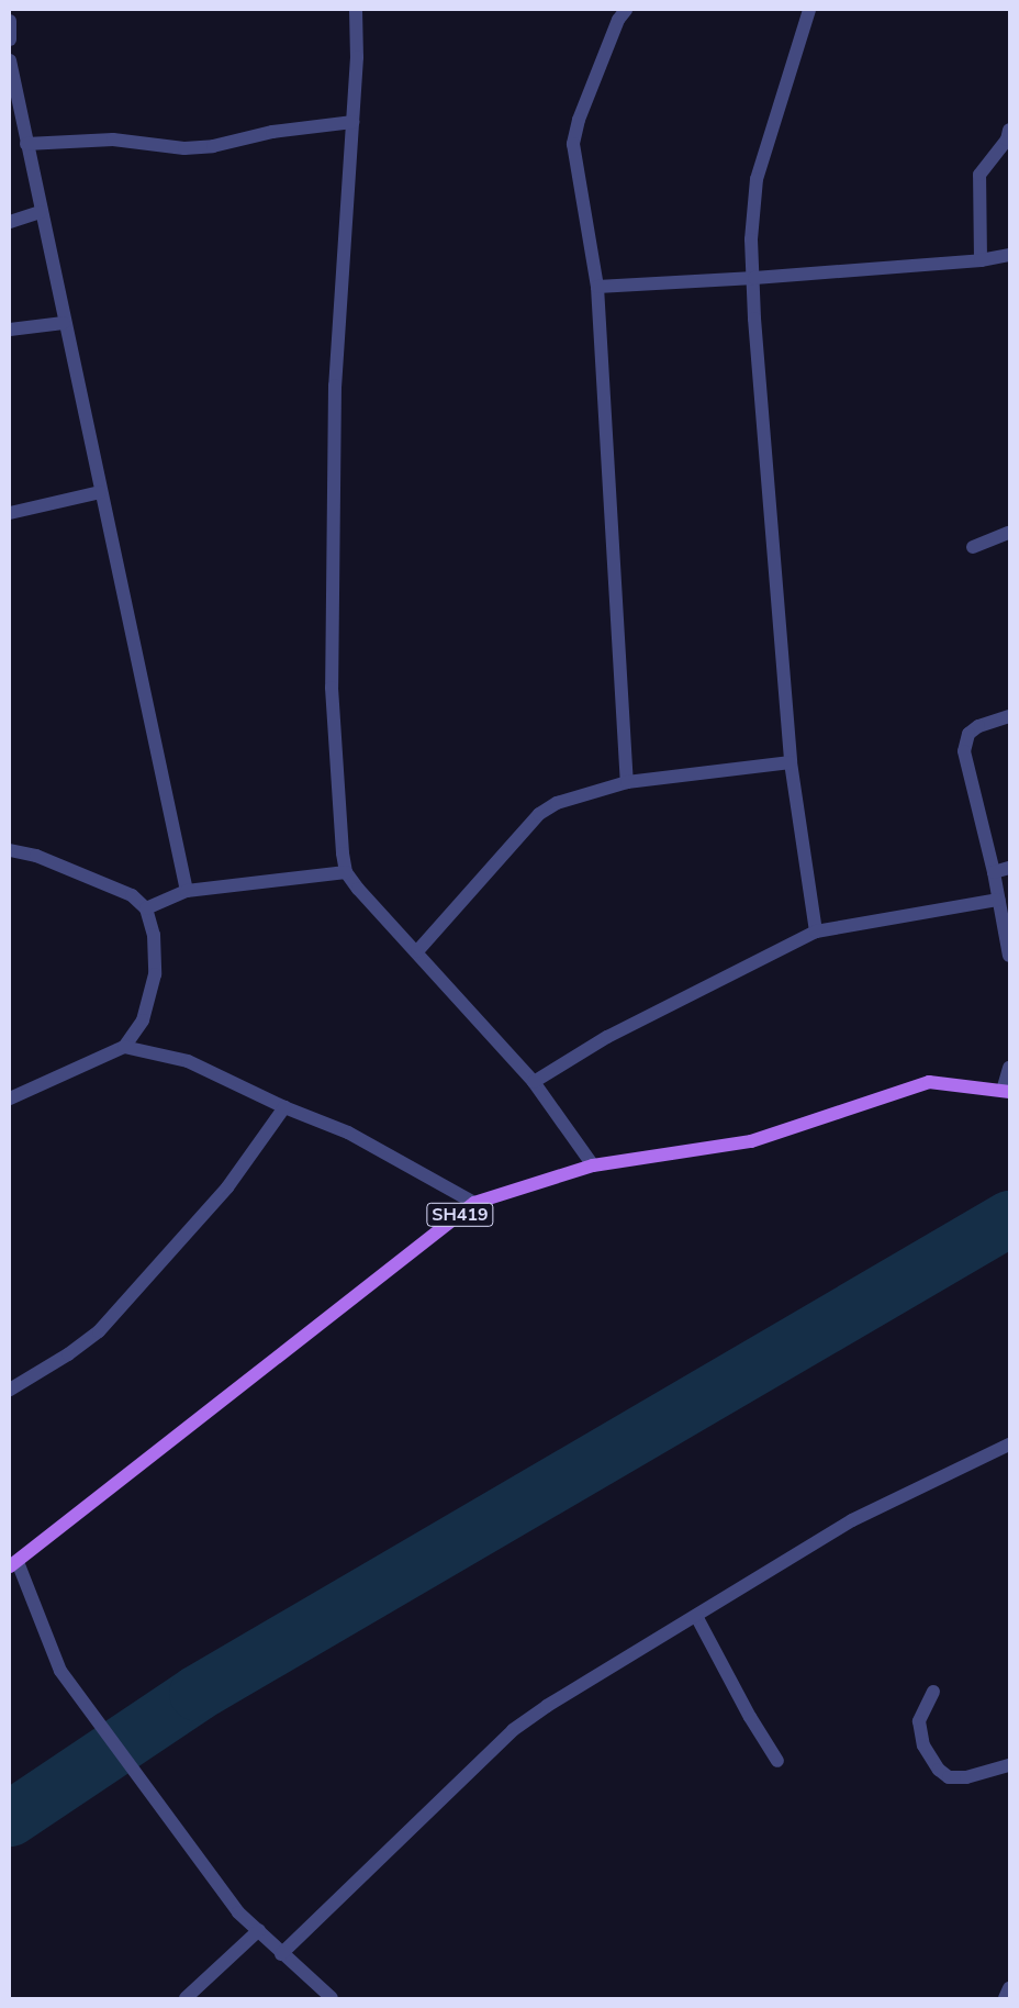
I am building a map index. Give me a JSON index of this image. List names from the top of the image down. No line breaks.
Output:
{"streets":{"main road":["SH419"]}}
